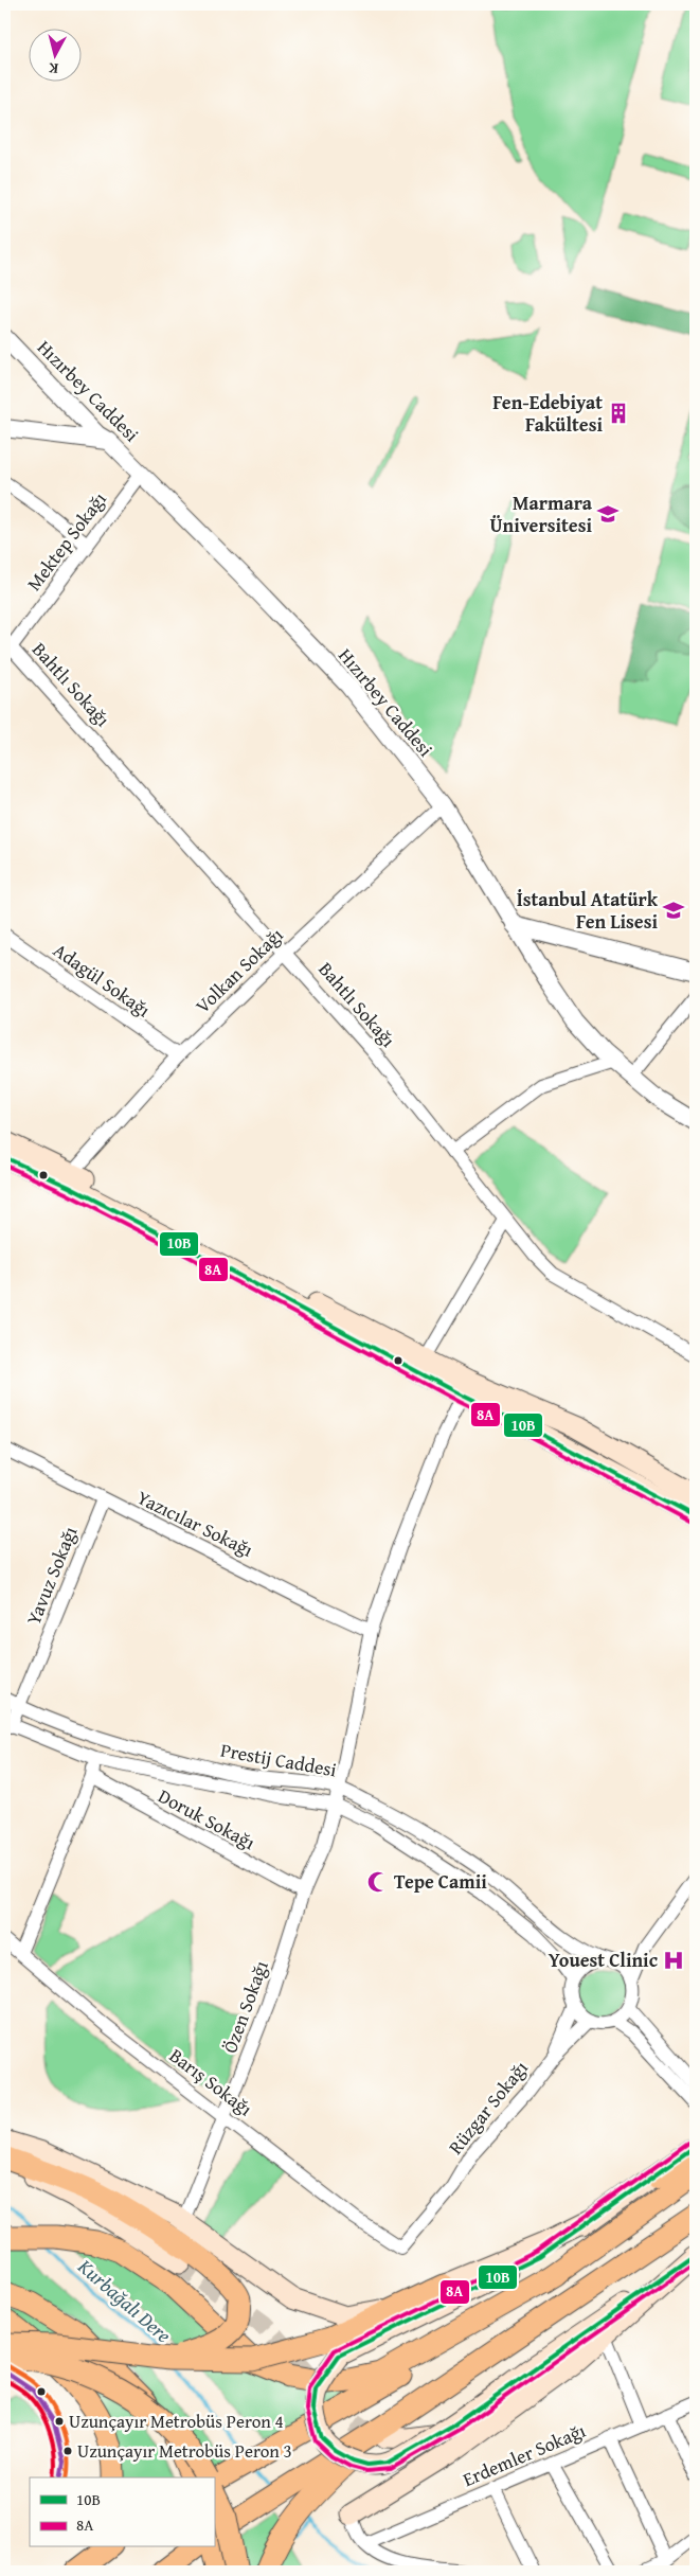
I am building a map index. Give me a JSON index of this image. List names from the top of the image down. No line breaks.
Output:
{"streets":{"street":["Hızırbey Caddesi","Mektep Sokağı","Bahtlı Sokağı","Volkan Sokağı","Adagül Sokağı","Yazıcılar Sokağı","Yavuz Sokağı","Prestij Caddesi","Doruk Sokağı","Özen Sokağı","Barış Sokağı","Rüzgar Sokağı","Erdemler Sokağı"]},"crossings":[["Hızırbey Caddesi","Mektep Sokağı"],["Hızırbey Caddesi","Volkan Sokağı"],["Mektep Sokağı","Bahtlı Sokağı"],["Bahtlı Sokağı","Volkan Sokağı"],["Volkan Sokağı","Adagül Sokağı"],["Yazıcılar Sokağı","Yavuz Sokağı"],["Yazıcılar Sokağı","Özen Sokağı"],["Yavuz Sokağı","Prestij Caddesi"],["Prestij Caddesi","Özen Sokağı"],["Prestij Caddesi","Rüzgar Sokağı"],["Doruk Sokağı","Özen Sokağı"],["Özen Sokağı","Barış Sokağı"],["Barış Sokağı","Rüzgar Sokağı"]],"water":["Kurbağalı Dere"],"places":{"building":["Fen-Edebiyat Fakültesi"],"school or university":["Marmara Üniversitesi","İstanbul Atatürk Fen Lisesi"],"mosque":["Tepe Camii"],"hospital":["Youest Clinic"],"other":["Uzunçayır Metrobüs Peron 4","Uzunçayır Metrobüs Peron 3"]},"lines":["transit line 10B","transit line 8A"],"legend":["10B","8A"],"north":"bottom"}
